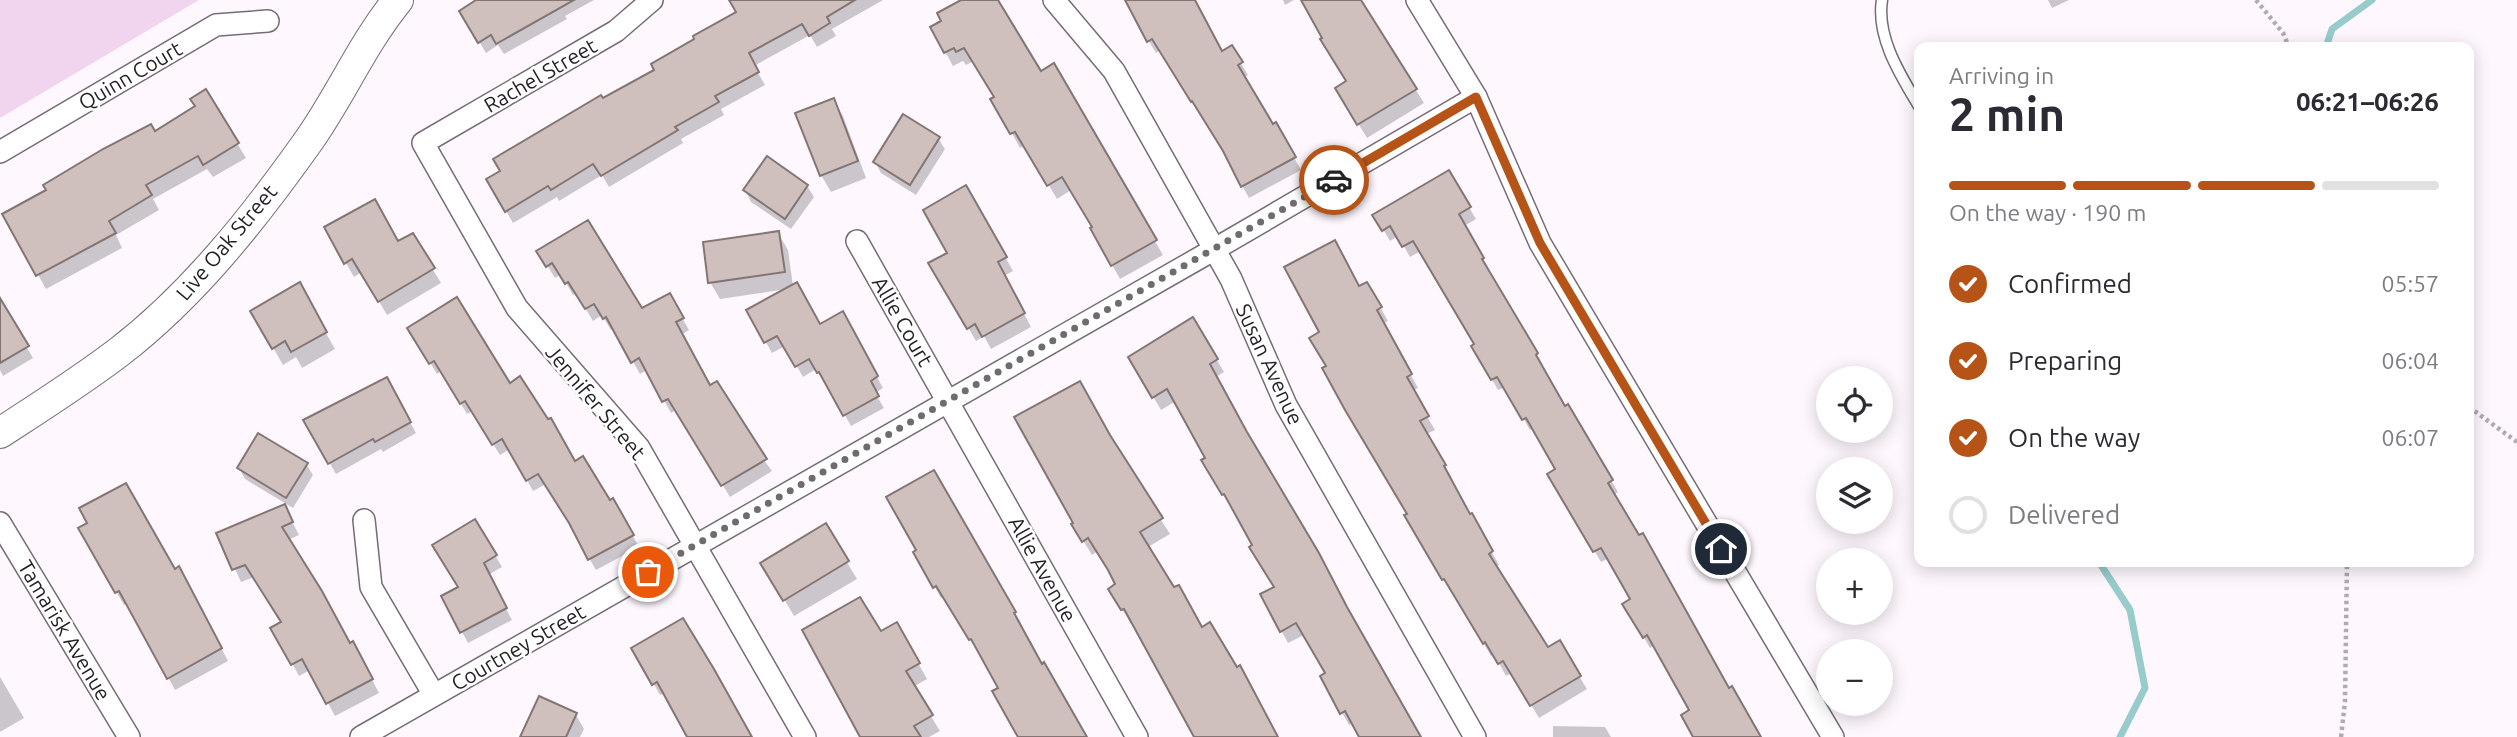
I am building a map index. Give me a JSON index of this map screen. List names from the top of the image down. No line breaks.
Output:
{"streets":{"street":["Quinn Court","Rachel Street","Live Oak Street","Allie Court","Susan Avenue","Jennifer Street","Allie Avenue","Tamarisk Avenue","Courtney Street"]},"crossings":[["Rachel Street","Jennifer Street"],["Allie Court","Allie Avenue"],["Allie Court","Courtney Street"],["Susan Avenue","Courtney Street"],["Jennifer Street","Courtney Street"],["Allie Avenue","Courtney Street"]],"page":{"heading":["2 min","Arriving in","06:21–06:26"],"bar":"On the way · 190 m","list":[["Confirmed","05:57"],["Preparing","06:04"],["On the way","06:07"],"Delivered"],"map_buttons":["+","−"]}}
